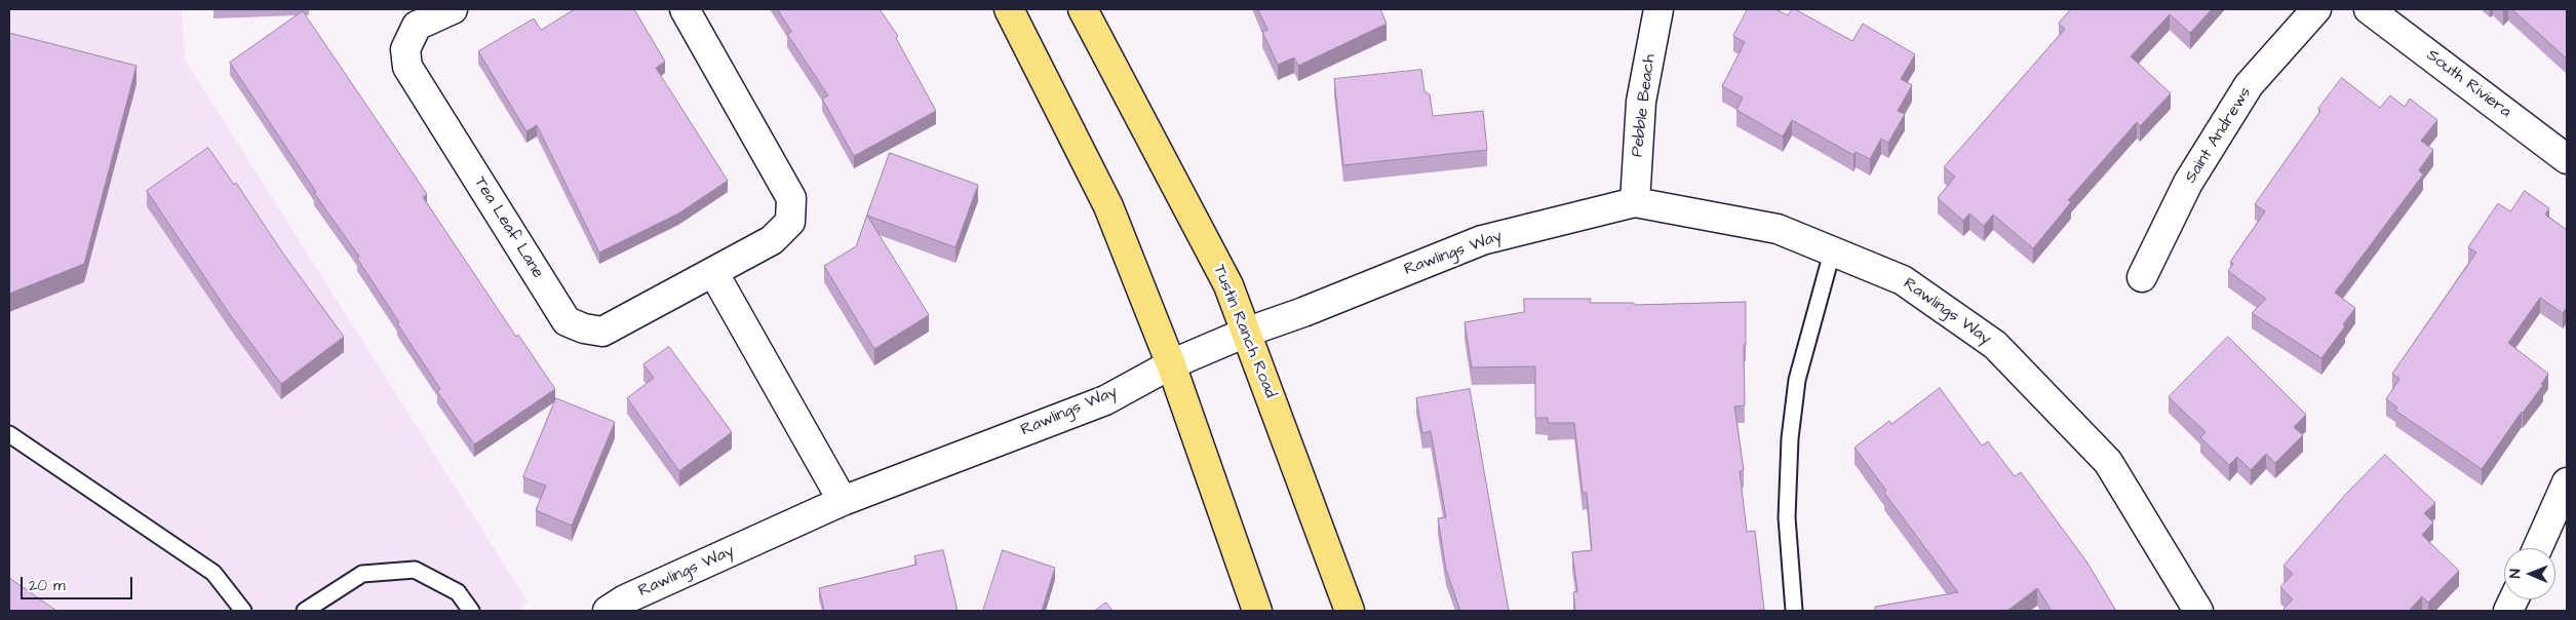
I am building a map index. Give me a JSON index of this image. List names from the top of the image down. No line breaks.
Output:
{"streets":{"main road":["Tustin Ranch Road"],"street":["South Riviera","Pebble Beach","Saint Andrews","Tea Leaf Lane","Rawlings Way"]},"crossings":[["Pebble Beach","Rawlings Way"],["Rawlings Way","Tustin Ranch Road"]],"scale_bar":"20 m","north":"left"}
